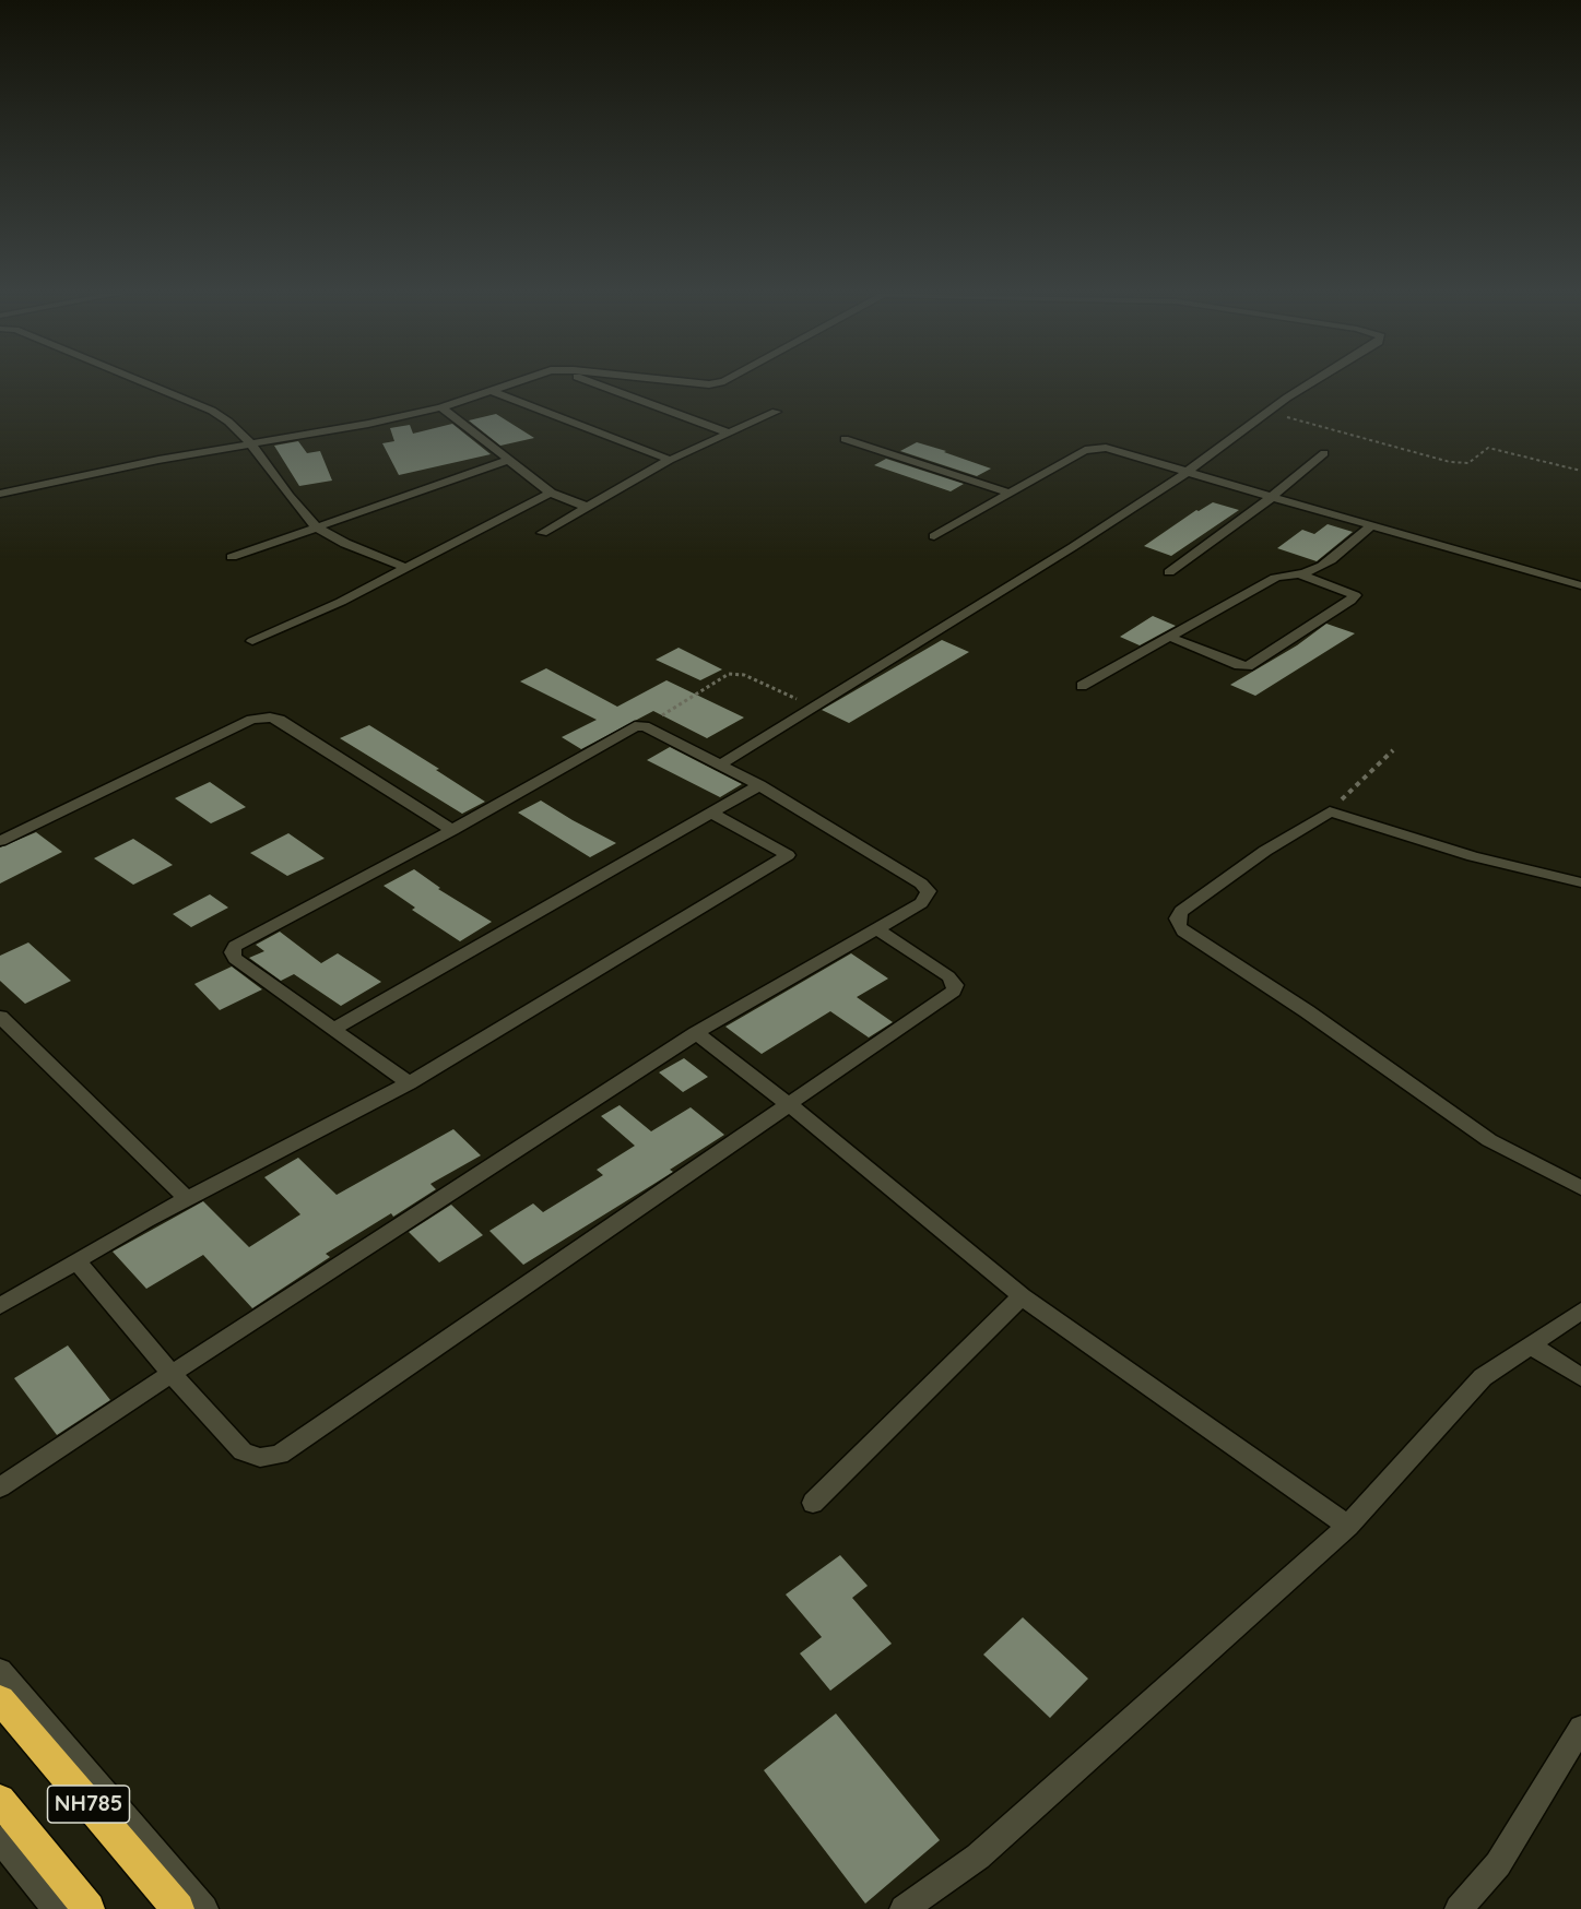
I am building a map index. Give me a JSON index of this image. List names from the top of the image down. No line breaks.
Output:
{"streets":{"highway":["NH785"]}}
